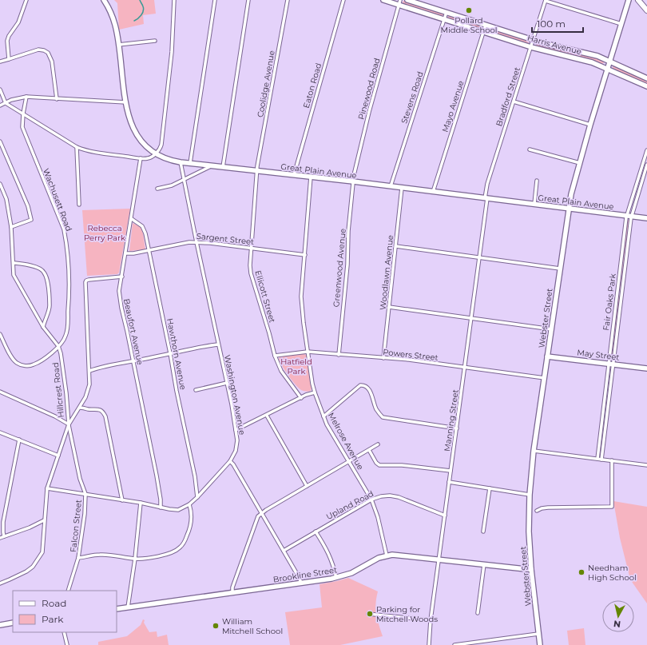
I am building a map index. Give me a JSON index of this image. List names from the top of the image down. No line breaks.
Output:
{"streets":{"street":["Harris Avenue","Coolidge Avenue","Eaton Road","Pinewood Road","Bradford Street","Stevens Road","Mayo Avenue","Great Plain Avenue","Wachusett Road","Sargent Street","Greenwood Avenue","Woodlawn Avenue","Ellicott Street","Fair Oaks Park","Webster Street","Beaufort Avenue","Hawthorn Avenue","Powers Street","May Street","Hillcrest Road","Washington Avenue","Manning Street","Melrose Avenue","Upland Road","Falcon Street","Brookline Street"]},"crossings":[["Harris Avenue","Pinewood Road"],["Harris Avenue","Bradford Street"],["Harris Avenue","Stevens Road"],["Harris Avenue","Mayo Avenue"],["Harris Avenue","Webster Street"],["Coolidge Avenue","Great Plain Avenue"],["Coolidge Avenue","Ellicott Street"],["Eaton Road","Great Plain Avenue"],["Pinewood Road","Great Plain Avenue"],["Pinewood Road","Greenwood Avenue"],["Bradford Street","Great Plain Avenue"],["Bradford Street","Manning Street"],["Stevens Road","Great Plain Avenue"],["Mayo Avenue","Great Plain Avenue"],["Great Plain Avenue","Greenwood Avenue"],["Great Plain Avenue","Woodlawn Avenue"],["Great Plain Avenue","Ellicott Street"],["Great Plain Avenue","Fair Oaks Park"],["Great Plain Avenue","Webster Street"],["Great Plain Avenue","Washington Avenue"],["Great Plain Avenue","Manning Street"],["Great Plain Avenue","Melrose Avenue"],["Wachusett Road","Hillcrest Road"],["Sargent Street","Ellicott Street"],["Sargent Street","Beaufort Avenue"],["Sargent Street","Hawthorn Avenue"],["Sargent Street","Washington Avenue"],["Sargent Street","Melrose Avenue"],["Greenwood Avenue","Powers Street"],["Woodlawn Avenue","Powers Street"],["Ellicott Street","Powers Street"],["Fair Oaks Park","May Street"],["Webster Street","Powers Street"],["Webster Street","May Street"],["Webster Street","Brookline Street"],["Beaufort Avenue","Hawthorn Avenue"],["Hawthorn Avenue","Washington Avenue"],["Powers Street","Manning Street"],["Powers Street","Melrose Avenue"],["Hillcrest Road","Falcon Street"],["Manning Street","Upland Road"],["Manning Street","Brookline Street"],["Melrose Avenue","Upland Road"],["Melrose Avenue","Brookline Street"]],"parks":["Rebecca Perry Park","Hatfield Park"],"places":["Pollard Middle School","Needham High School","Parking for Mitchell Woods","William Mitchell School"],"legend":["Road","Park"],"scale_bar":"100 m","north":"bottom"}
